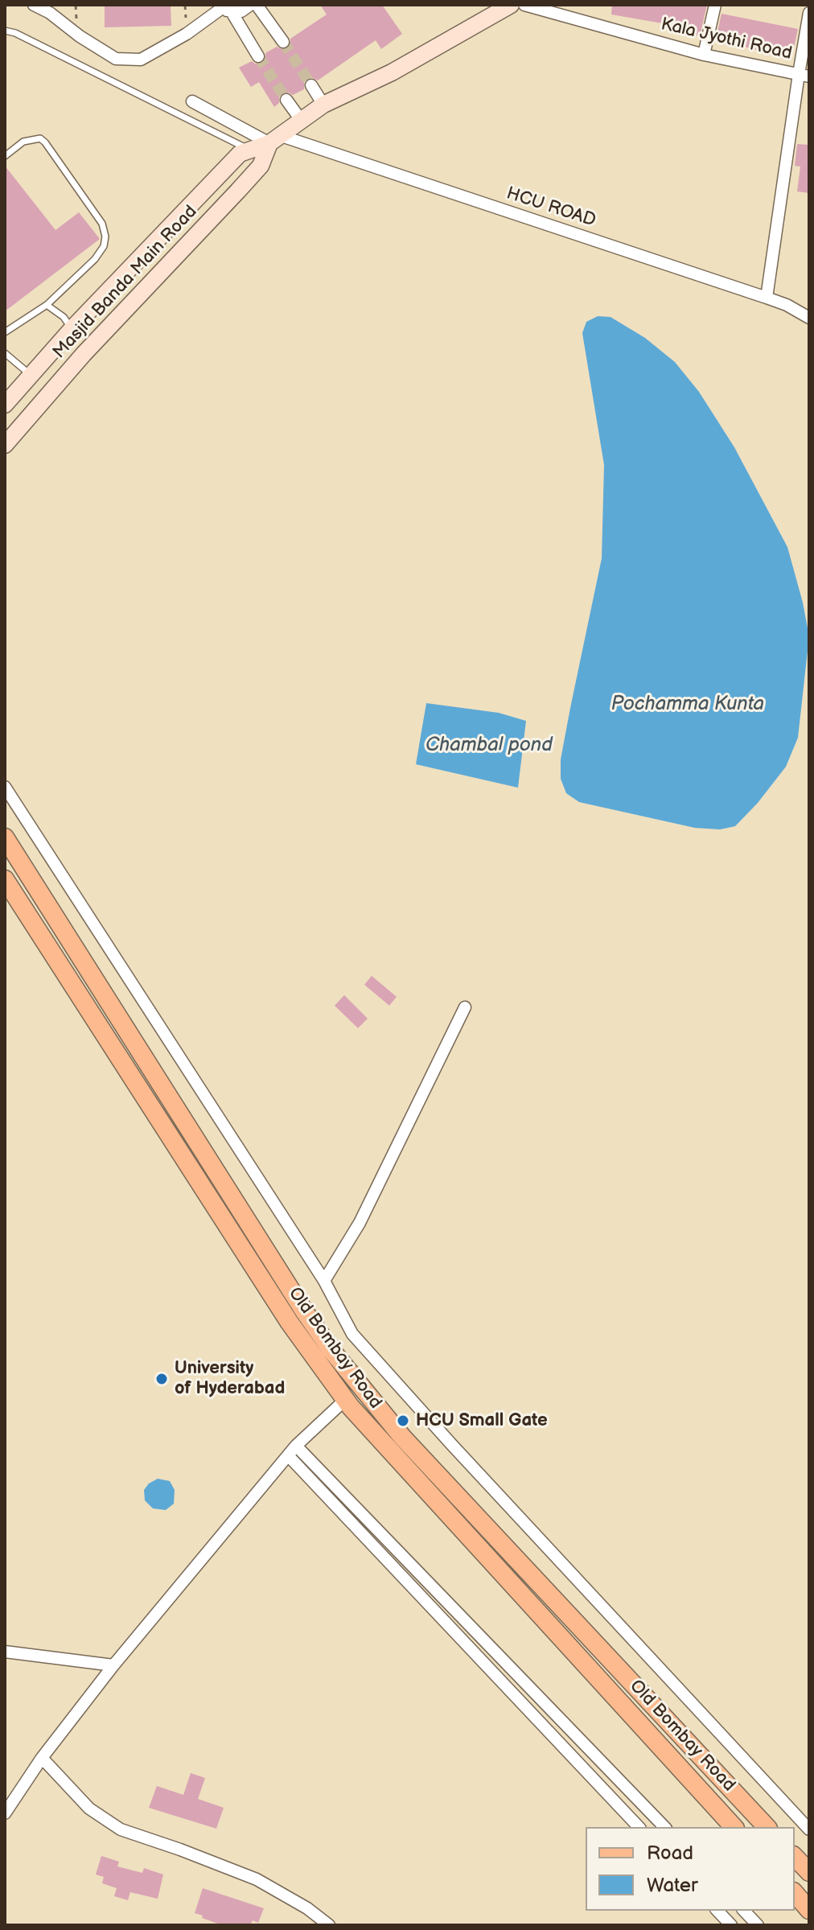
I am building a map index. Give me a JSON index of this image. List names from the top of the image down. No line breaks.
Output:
{"streets":{"main road":["Masjid Banda Main Road","Old Bombay Road"],"street":["Kala Jyothi Road","HCU ROAD"]},"crossings":[["HCU ROAD","Masjid Banda Main Road"]],"water":["Pochamma Kunta","Chambal pond"],"places":["University of Hyderabad","HCU Small Gate"],"legend":["Road","Water"]}
